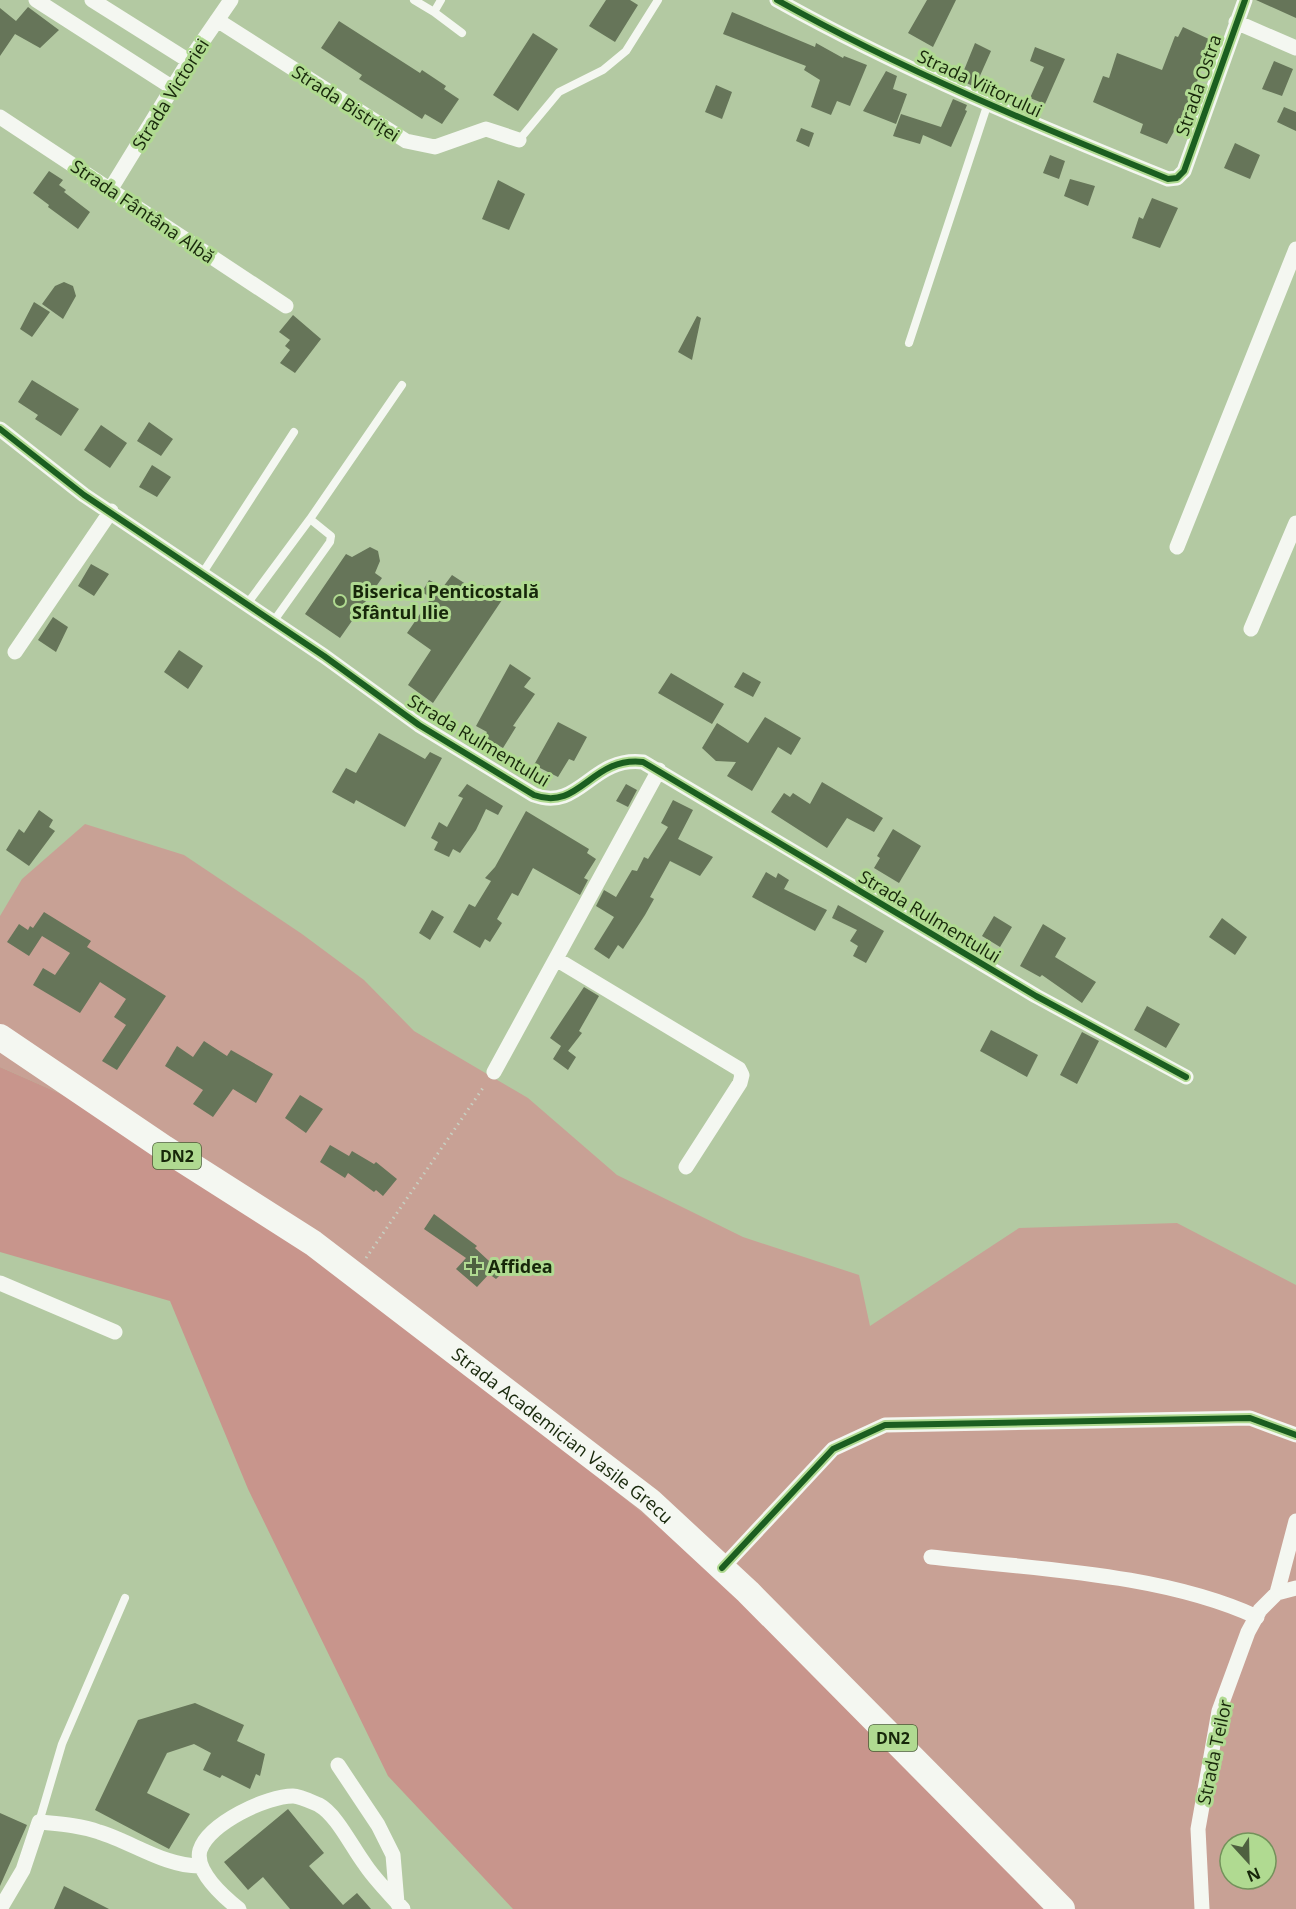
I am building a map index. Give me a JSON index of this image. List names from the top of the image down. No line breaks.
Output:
{"streets":{"main road":["DN2","Strada Academician Vasile Grecu"],"street":["Strada Viitorului","Strada Ostra","Strada Victoriei","Strada Bistriței","Strada Fântâna Albă","Strada Rulmentului","Strada Teilor"]},"crossings":[["Strada Viitorului","Strada Ostra"],["Strada Victoriei","Strada Bistriței"],["Strada Victoriei","Strada Fântâna Albă"]],"places":{"other":["Biserica Penticostală Sfântul Ilie"],"health":["Affidea"]},"north":"bottom"}
